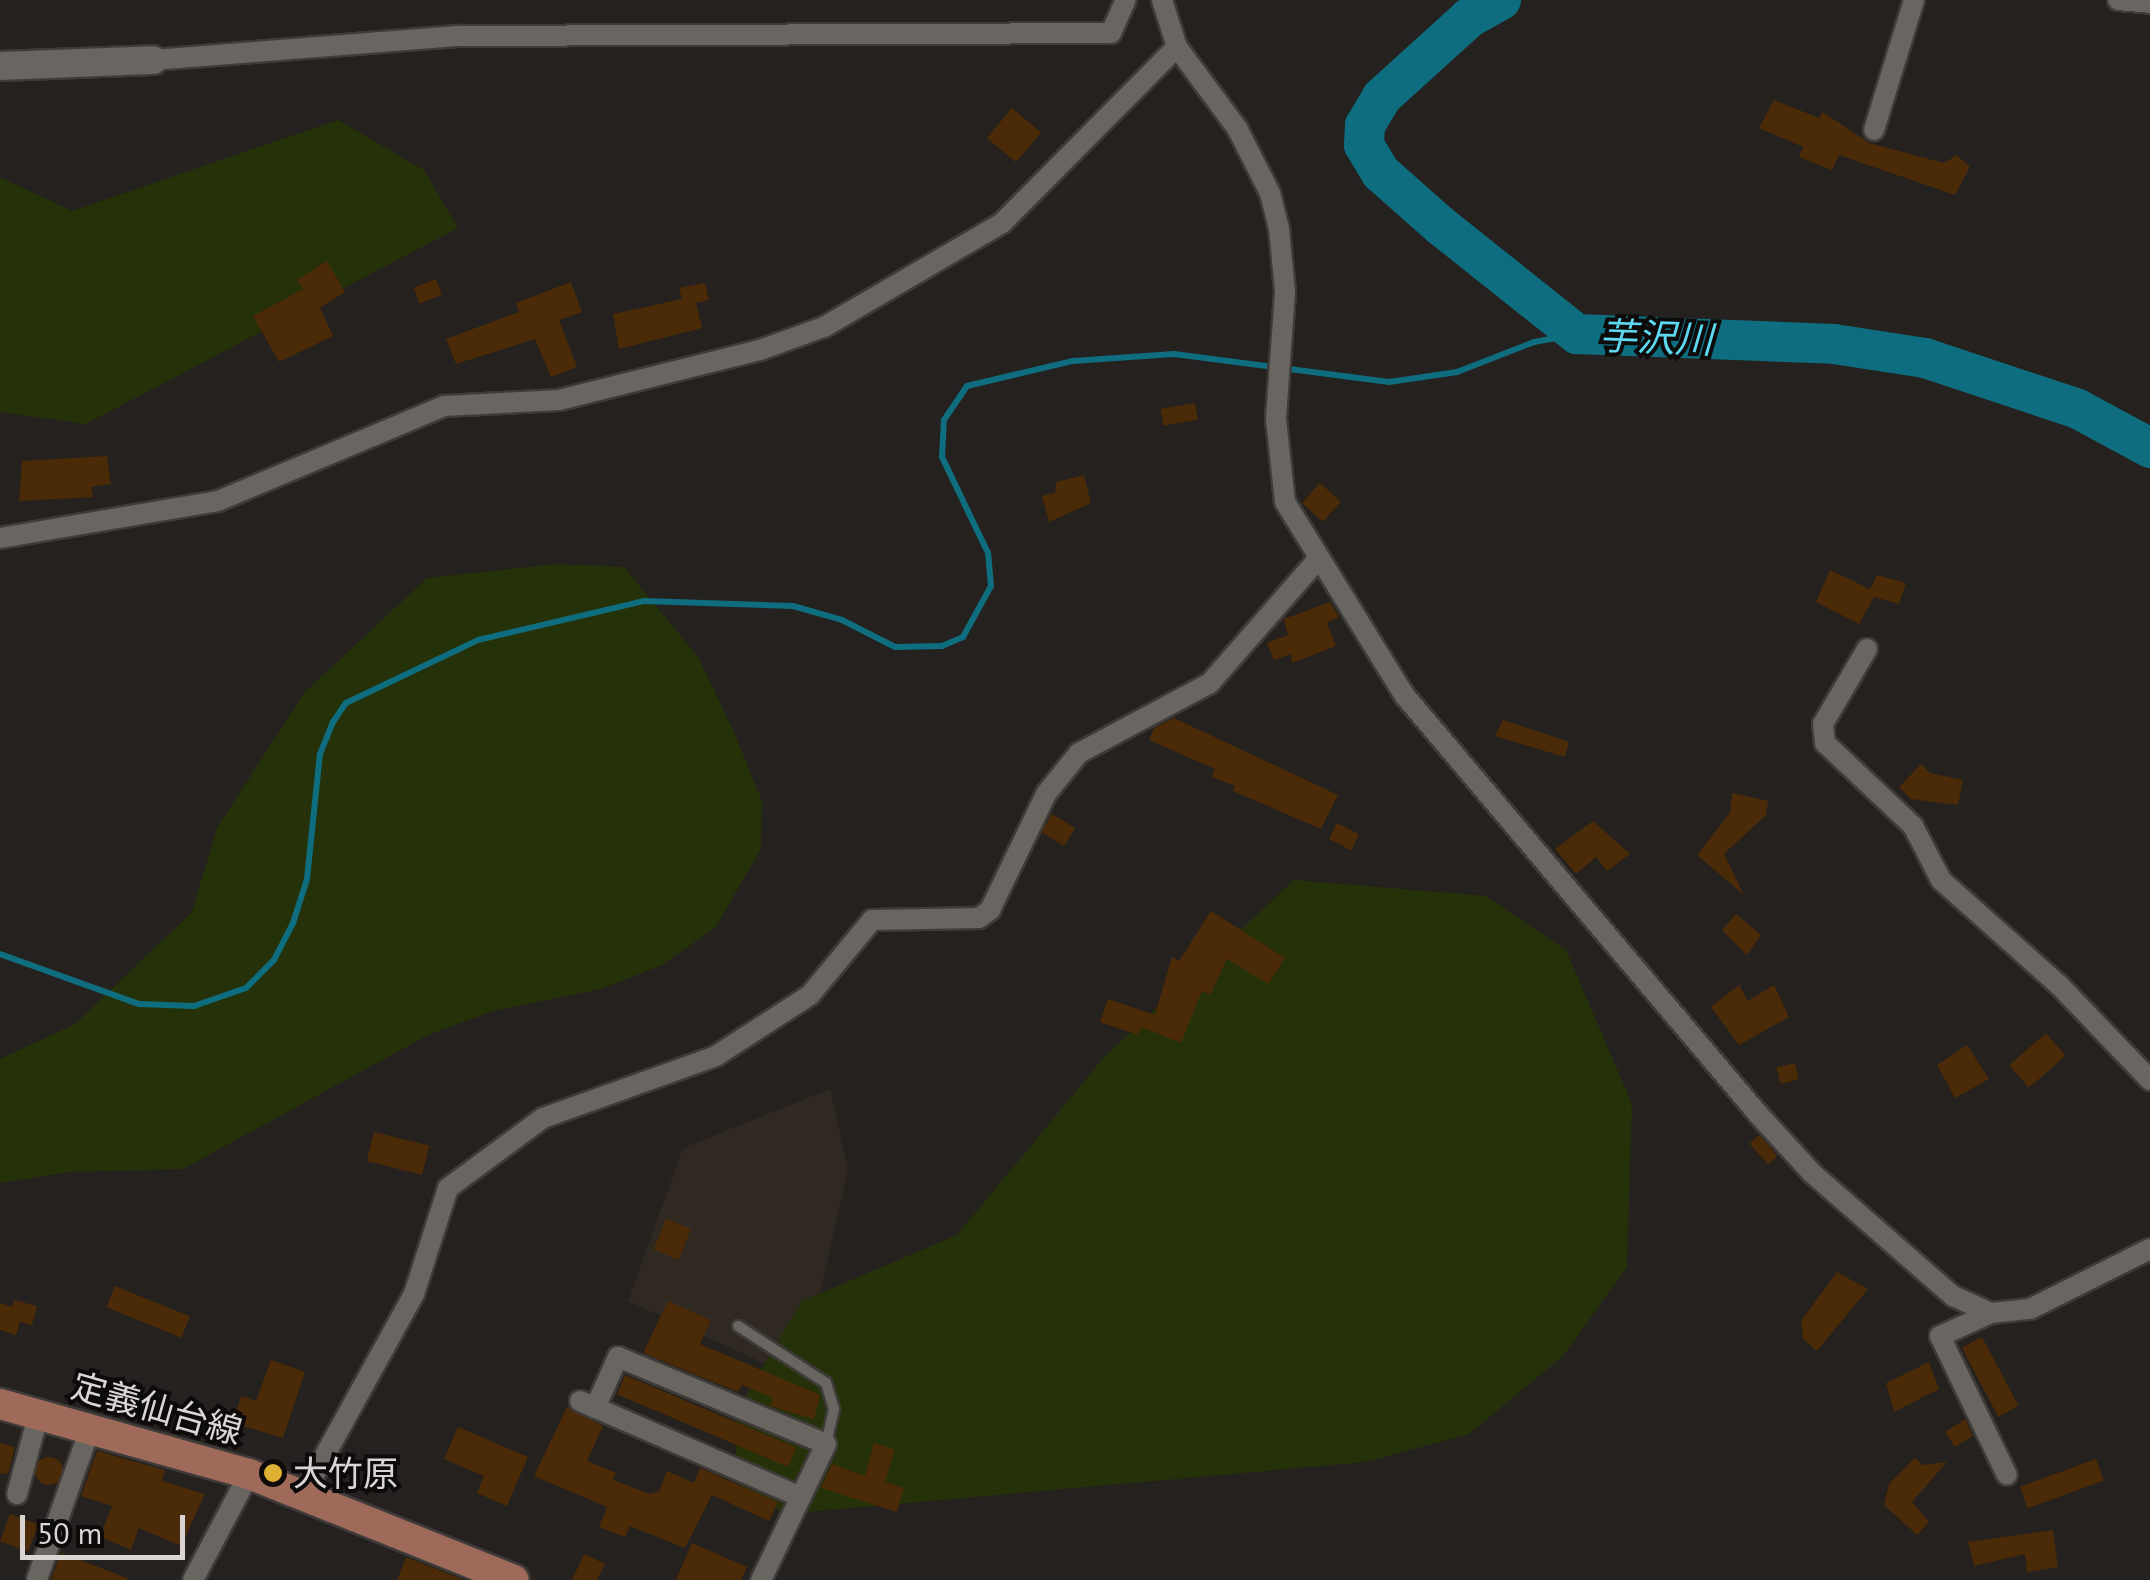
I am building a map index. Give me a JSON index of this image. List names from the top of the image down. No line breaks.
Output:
{"streets":{"main road":["定義仙台線"]},"water":["芋沢川"],"places":["大竹原"],"scale_bar":"50 m"}
